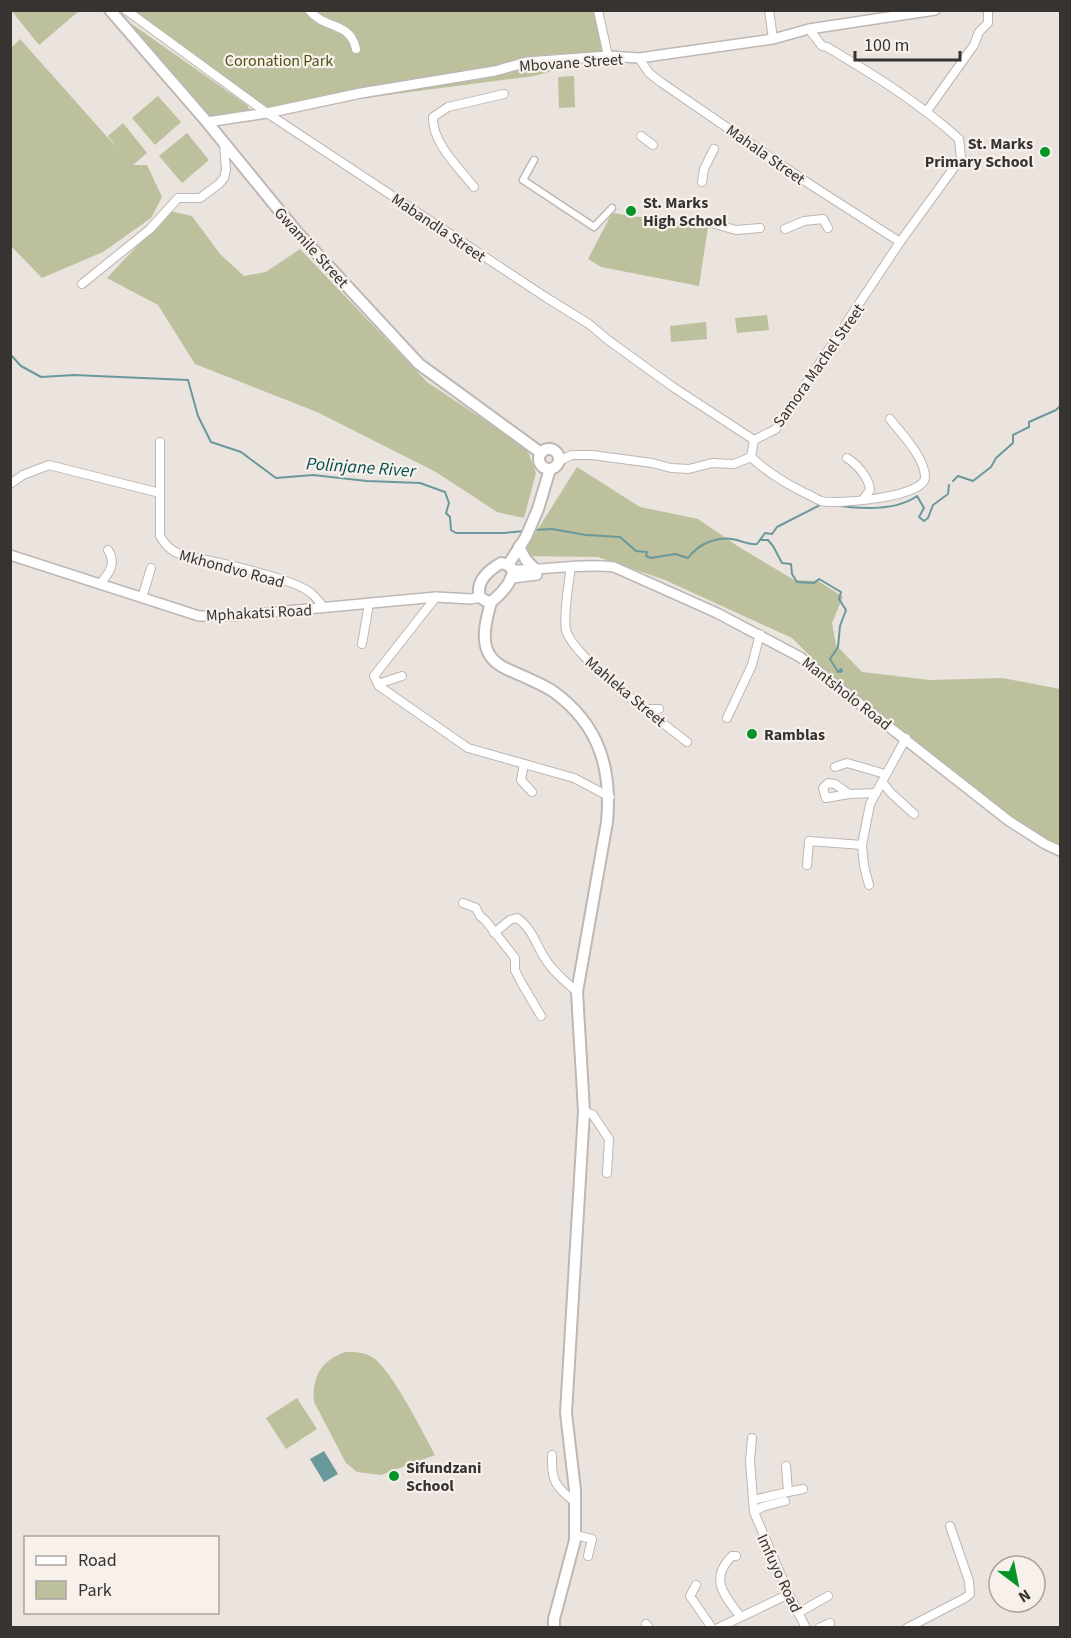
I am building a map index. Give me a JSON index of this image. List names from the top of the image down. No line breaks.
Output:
{"streets":{"main road":["Gwamile Street"],"street":["Mbovane Street","Mahala Street","Mabandla Street","Samora Machel Street","Mkhondvo Road","Mphakatsi Road","Mahleka Street","Mantsholo Road","Imfuyo Road"]},"crossings":[["Mbovane Street","Mahala Street"],["Mbovane Street","Mabandla Street"],["Mbovane Street","Gwamile Street"],["Mbovane Street","Samora Machel Street"],["Mahala Street","Samora Machel Street"],["Mabandla Street","Samora Machel Street"],["Mkhondvo Road","Mphakatsi Road"],["Mahleka Street","Mantsholo Road"]],"water":["Polinjane River"],"parks":["Coronation Park"],"places":["St. Marks Primary School","St. Marks High School","Ramblas","Sifundzani School"],"legend":["Road","Park"],"scale_bar":"100 m","north":"bottom right"}
